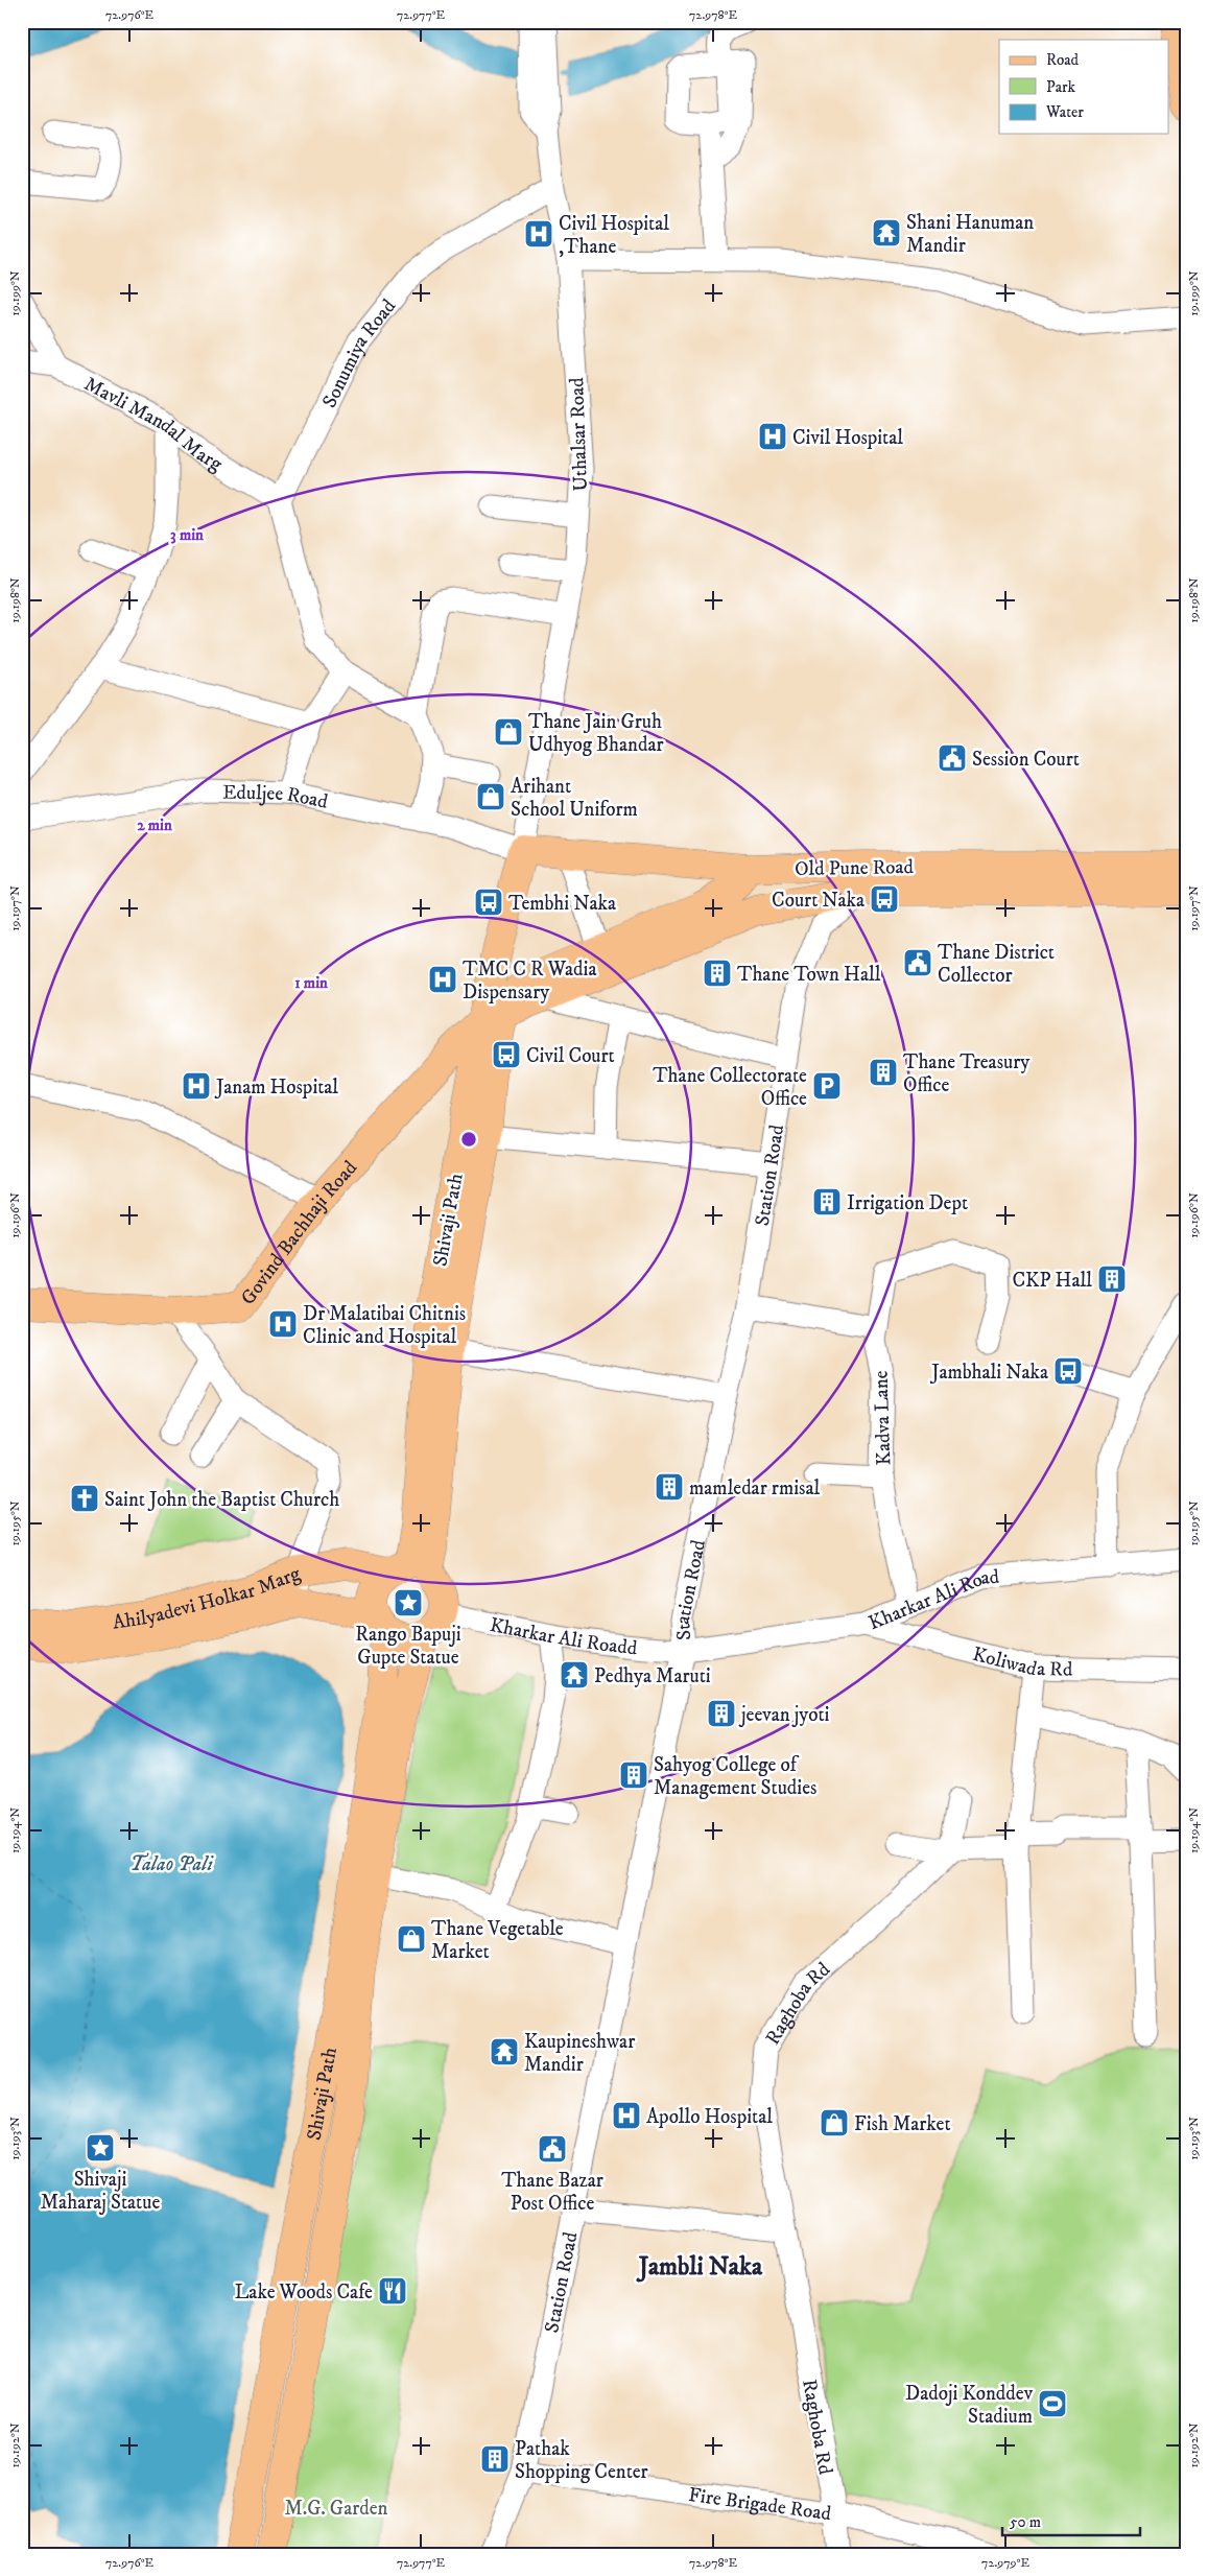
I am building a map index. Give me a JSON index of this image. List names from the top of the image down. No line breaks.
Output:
{"streets":{"main road":["Old Pune Road","Shivaji Path","Govind Bachhaji Road","Ahilyadevi Holkar Marg"],"street":["Sonumiya Road","Mavli Mandal Marg","Uthalsar Road","Eduljee Road","Station Road","Kadva Lane","Kharkar Ali Road","Kharkar Ali Roadd","Koliwada Rd","Raghoba Rd","Fire Brigade Road"]},"crossings":[["Sonumiya Road","Mavli Mandal Marg"],["Sonumiya Road","Uthalsar Road"],["Uthalsar Road","Eduljee Road"],["Uthalsar Road","Old Pune Road"],["Uthalsar Road","Shivaji Path"],["Eduljee Road","Old Pune Road"],["Eduljee Road","Shivaji Path"],["Old Pune Road","Station Road"],["Old Pune Road","Shivaji Path"],["Old Pune Road","Govind Bachhaji Road"],["Station Road","Kharkar Ali Road"],["Station Road","Kharkar Ali Roadd"],["Station Road","Fire Brigade Road"],["Shivaji Path","Govind Bachhaji Road"],["Shivaji Path","Ahilyadevi Holkar Marg"],["Shivaji Path","Kharkar Ali Roadd"],["Kadva Lane","Kharkar Ali Road"],["Ahilyadevi Holkar Marg","Kharkar Ali Roadd"],["Kharkar Ali Road","Kharkar Ali Roadd"],["Kharkar Ali Road","Koliwada Rd"],["Raghoba Rd","Fire Brigade Road"]],"districts":["Jambli Naka"],"water":["Talao Pali"],"parks":["M.G. Garden"],"places":{"temple":["Shani Hanuman Mandir","Pedhya Maruti","Kaupineshwar Mandir"],"hospital":["Civil Hospital ,Thane","Civil Hospital","TMC C R Wadia Dispensary","Janam Hospital","Dr Malatibai Chitnis Clinic and Hospital","Apollo Hospital"],"shop":["Thane Jain Gruh Udhyog Bhandar","Arihant School Uniform","Thane Vegetable Market","Fish Market"],"public building":["Session Court","Thane District Collector","Thane Bazar Post Office"],"bus stop":["Court Naka","Tembhi Naka","Civil Court","Jambhali Naka"],"building":["Thane Town Hall","Thane Treasury Office","Irrigation Dept","CKP Hall","mamledar rmisal","jeevan jyoti","Sahyog College of Management Studies","Pathak Shopping Center"],"parking":["Thane Collectorate Office"],"church":["Saint John the Baptist Church"],"place":["Rango Bapuji Gupte Statue","Shivaji Maharaj Statue"],"restaurant":["Lake Woods Cafe"],"sports":["Dadoji Konddev Stadium"]},"legend":["Road","Park","Water"],"scale_bar":"50 m","coordinates":["72.976°E","72.977°E","72.978°E","19.199°N","19.198°N","19.197°N","19.196°N","19.195°N","19.194°N","19.193°N","19.192°N","72.979°E"],"rings":["3 min","2 min","1 min"]}
